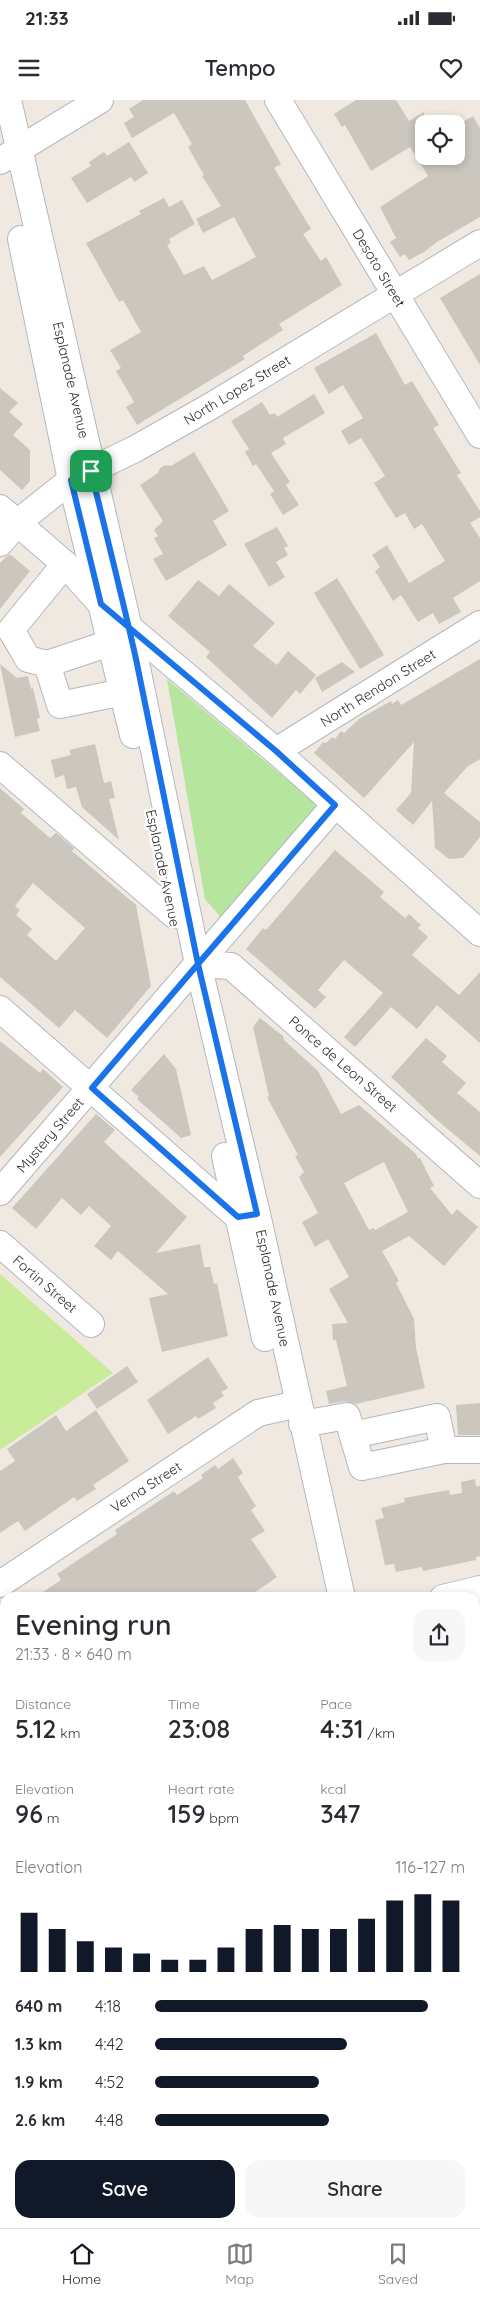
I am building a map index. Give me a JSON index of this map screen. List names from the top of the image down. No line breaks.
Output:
{"streets":{"street":["Desoto Street","Esplanade Avenue","North Lopez Street","North Rendon Street","Ponce de Leon Street","Mystery Street","Fortin Street","Verna Street"]},"crossings":[["Desoto Street","North Lopez Street"],["Esplanade Avenue","North Lopez Street"],["Esplanade Avenue","Ponce de Leon Street"],["Esplanade Avenue","Mystery Street"],["Esplanade Avenue","Verna Street"],["Ponce de Leon Street","Mystery Street"]],"page":{"status":"21:33","header":"Tempo","heading":["Evening run","21:33 · 8 × 640 m"],"stats":[["Distance","5.12 km"],["Time","23:08"],["Pace","4:31 /km"],["Elevation","96 m"],["Heart rate","159 bpm"],["kcal","347"]],"chart":["Elevation","116–127 m"],"list":[{"name":"640 m","note":"4:18"},{"name":"1.3 km","note":"4:42"},{"name":"1.9 km","note":"4:52"},{"name":"2.6 km","note":"4:48"}],"buttons":["Save","Share"],"tabs":["Home","Map","Saved"]}}
